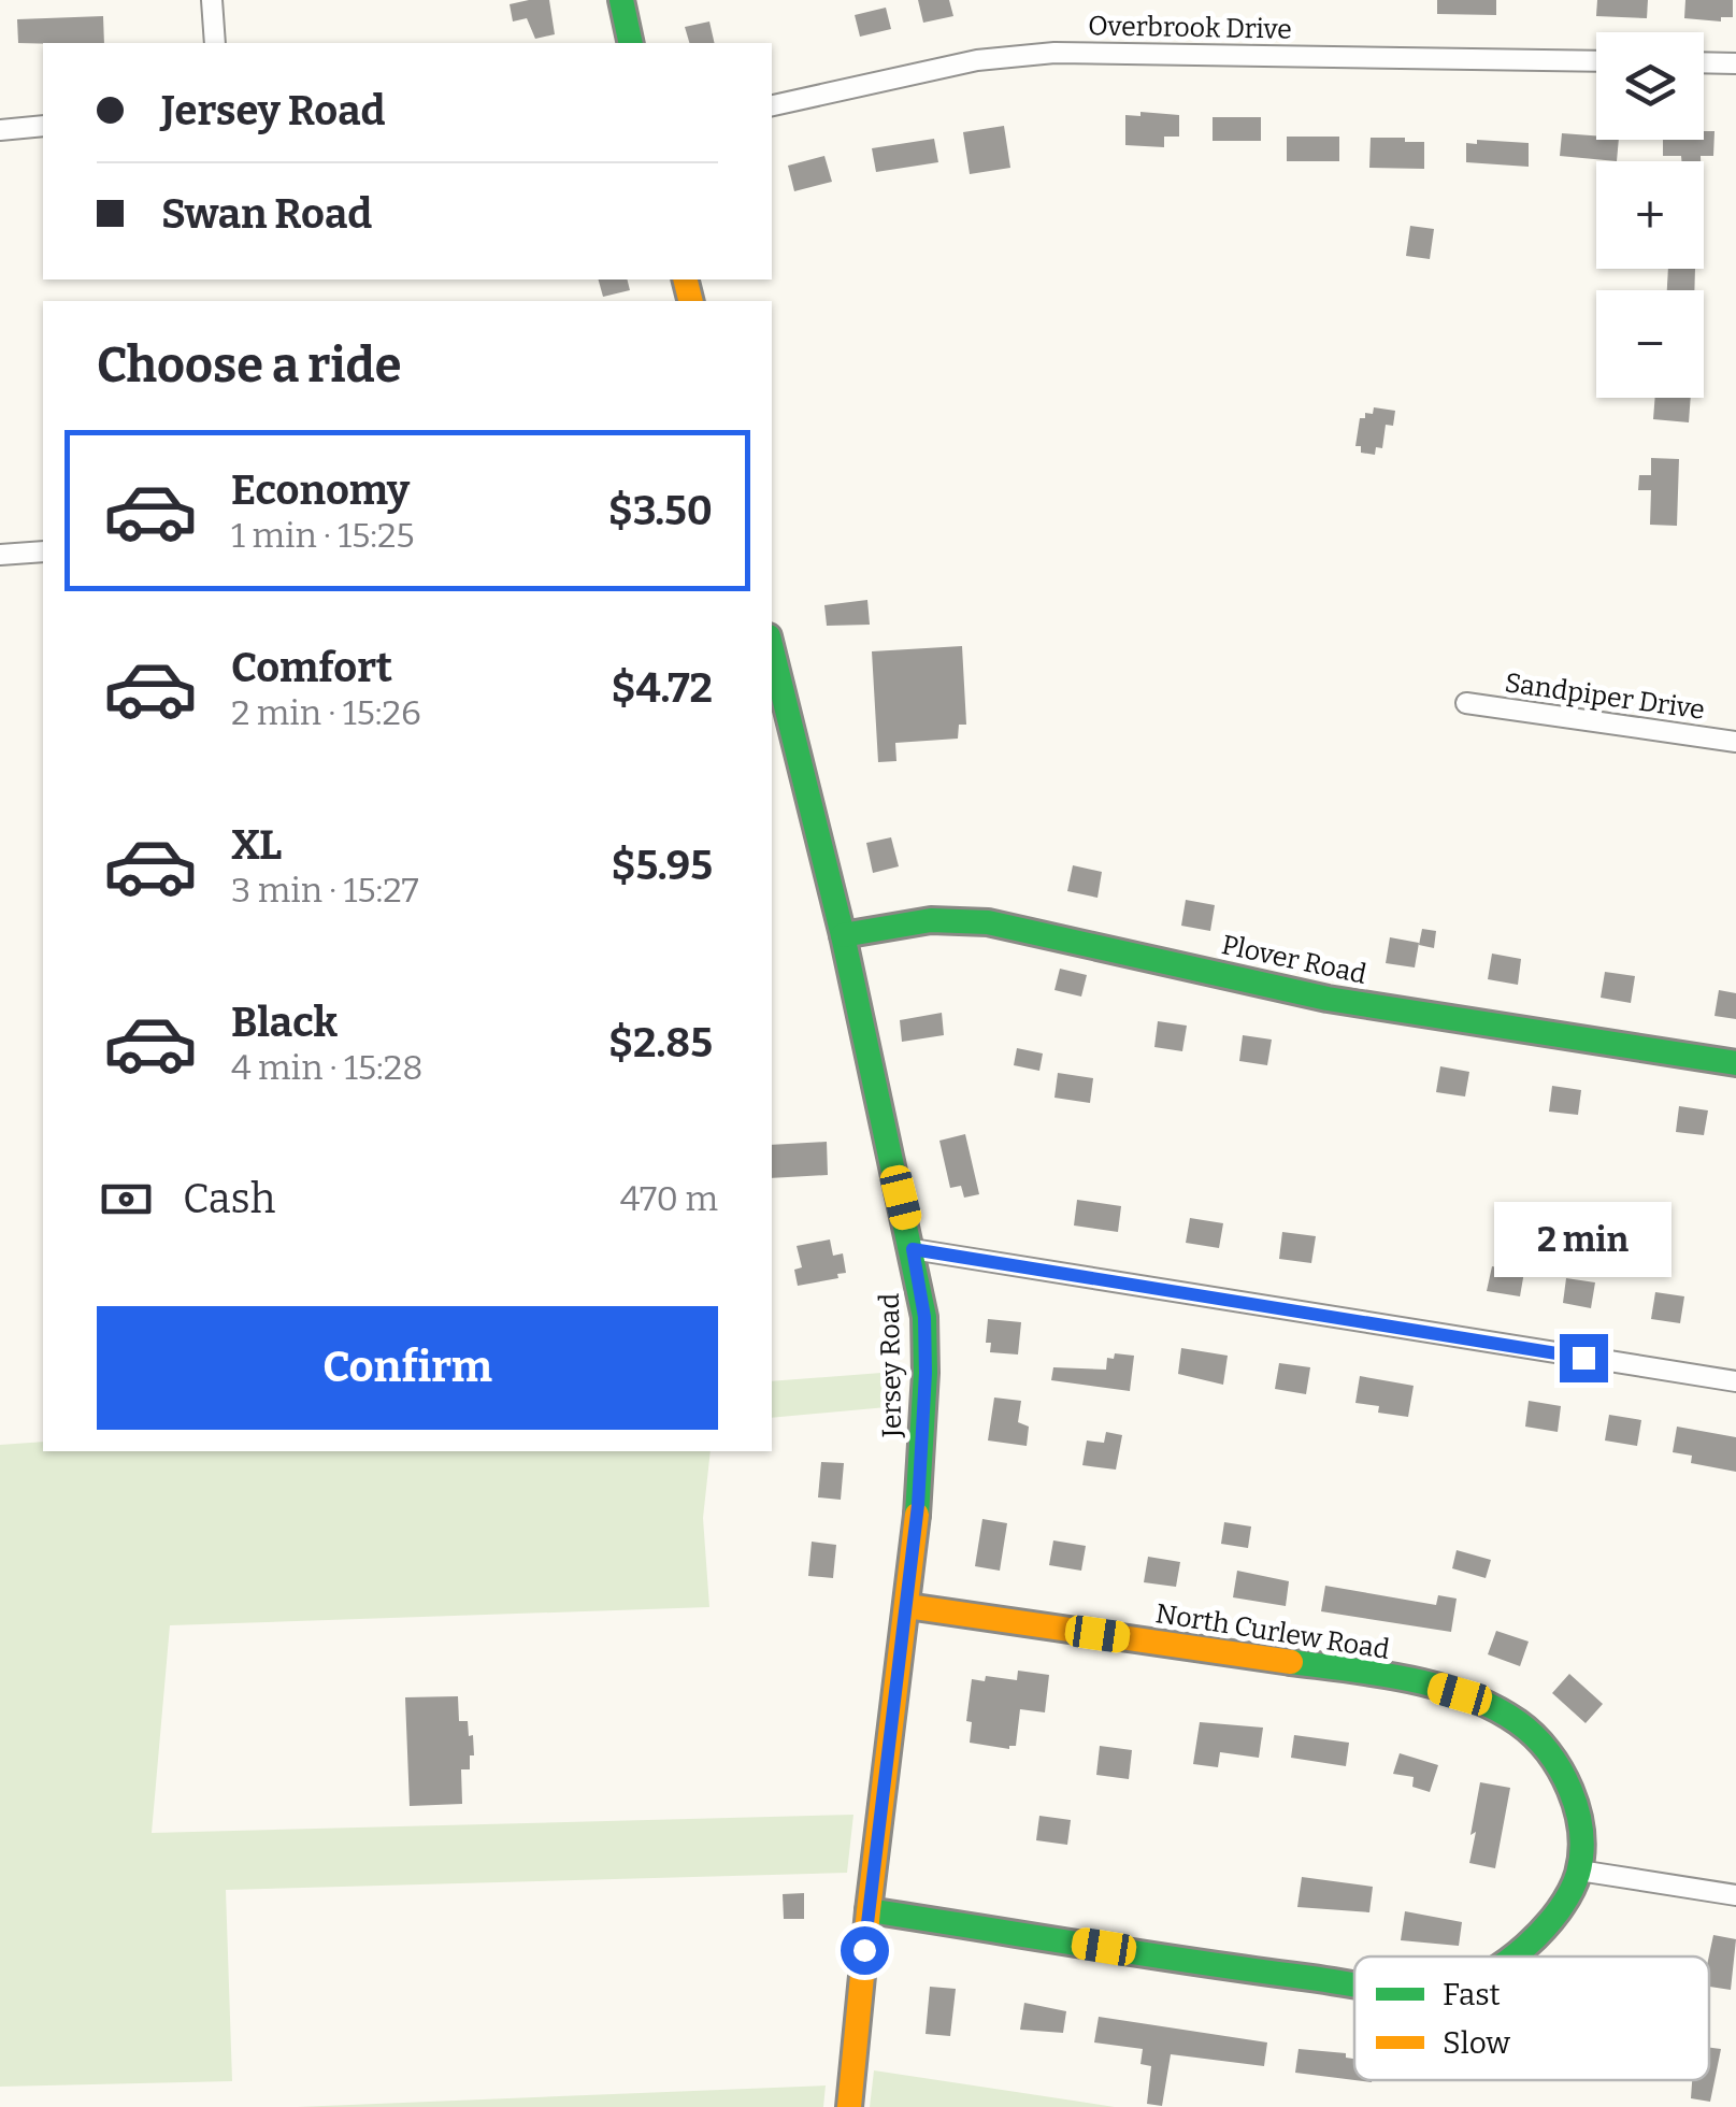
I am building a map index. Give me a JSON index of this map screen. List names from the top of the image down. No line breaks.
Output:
{"streets":{"street":["Overbrook Drive","Sandpiper Drive","Plover Road","Jersey Road","North Curlew Road"]},"crossings":[["Plover Road","Jersey Road"],["Jersey Road","North Curlew Road"]],"legend":["Fast","Slow"],"page":{"map_buttons":["+","−"],"banner":["Jersey Road","Swan Road"],"heading":"Choose a ride","list":[{"name":"Economy","note":"1 min · 15:25","value":"$3.50"},{"name":"Comfort","note":"2 min · 15:26","value":"$4.72"},{"name":"XL","note":"3 min · 15:27","value":"$5.95"},{"name":"Black","note":"4 min · 15:28","value":"$2.85"}],"pay":["Cash","470 m"],"bubble":"2 min","buttons":"Confirm"}}
